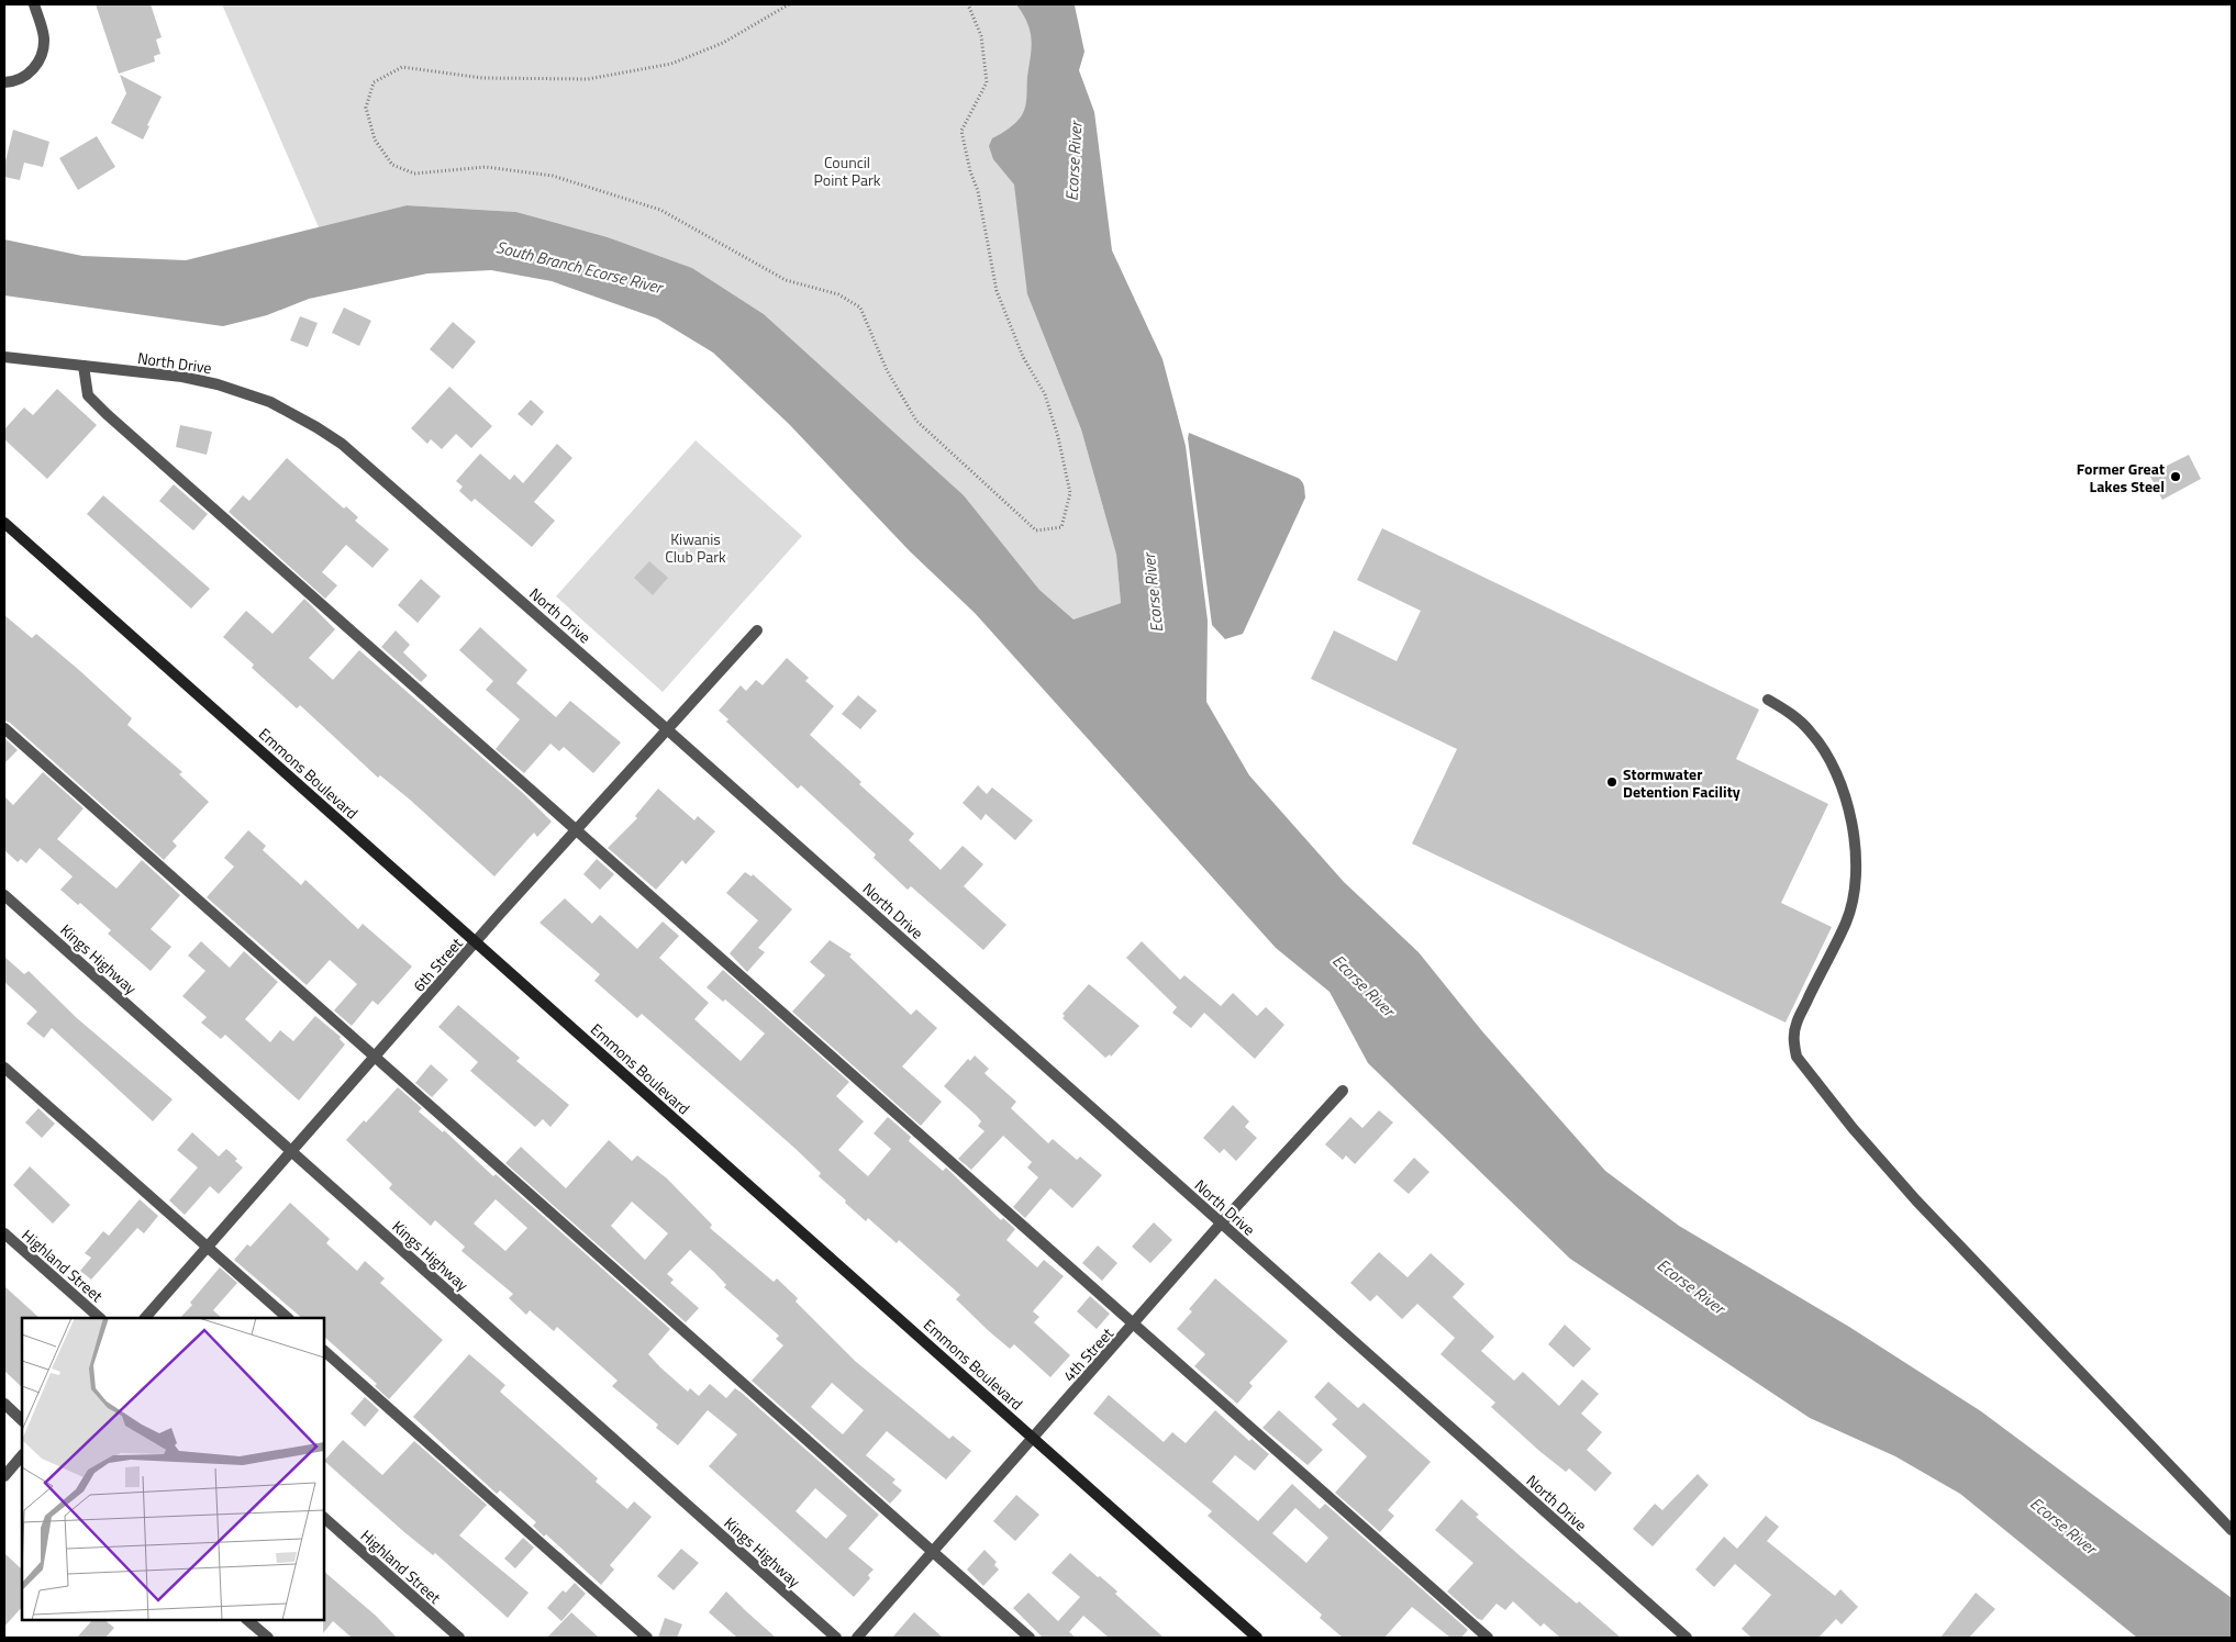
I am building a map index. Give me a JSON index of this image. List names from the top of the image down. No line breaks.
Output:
{"streets":{"street":["North Drive","Emmons Boulevard","Kings Highway","6th Street","Highland Street","4th Street"]},"crossings":[["North Drive","6th Street"],["North Drive","4th Street"],["Emmons Boulevard","6th Street"],["Emmons Boulevard","4th Street"],["Kings Highway","6th Street"]],"water":["Ecorse River","South Branch Ecorse River"],"parks":["Council Point Park","Kiwanis Club Park"],"places":["Former Great Lakes Steel","Stormwater Detention Facility"]}
